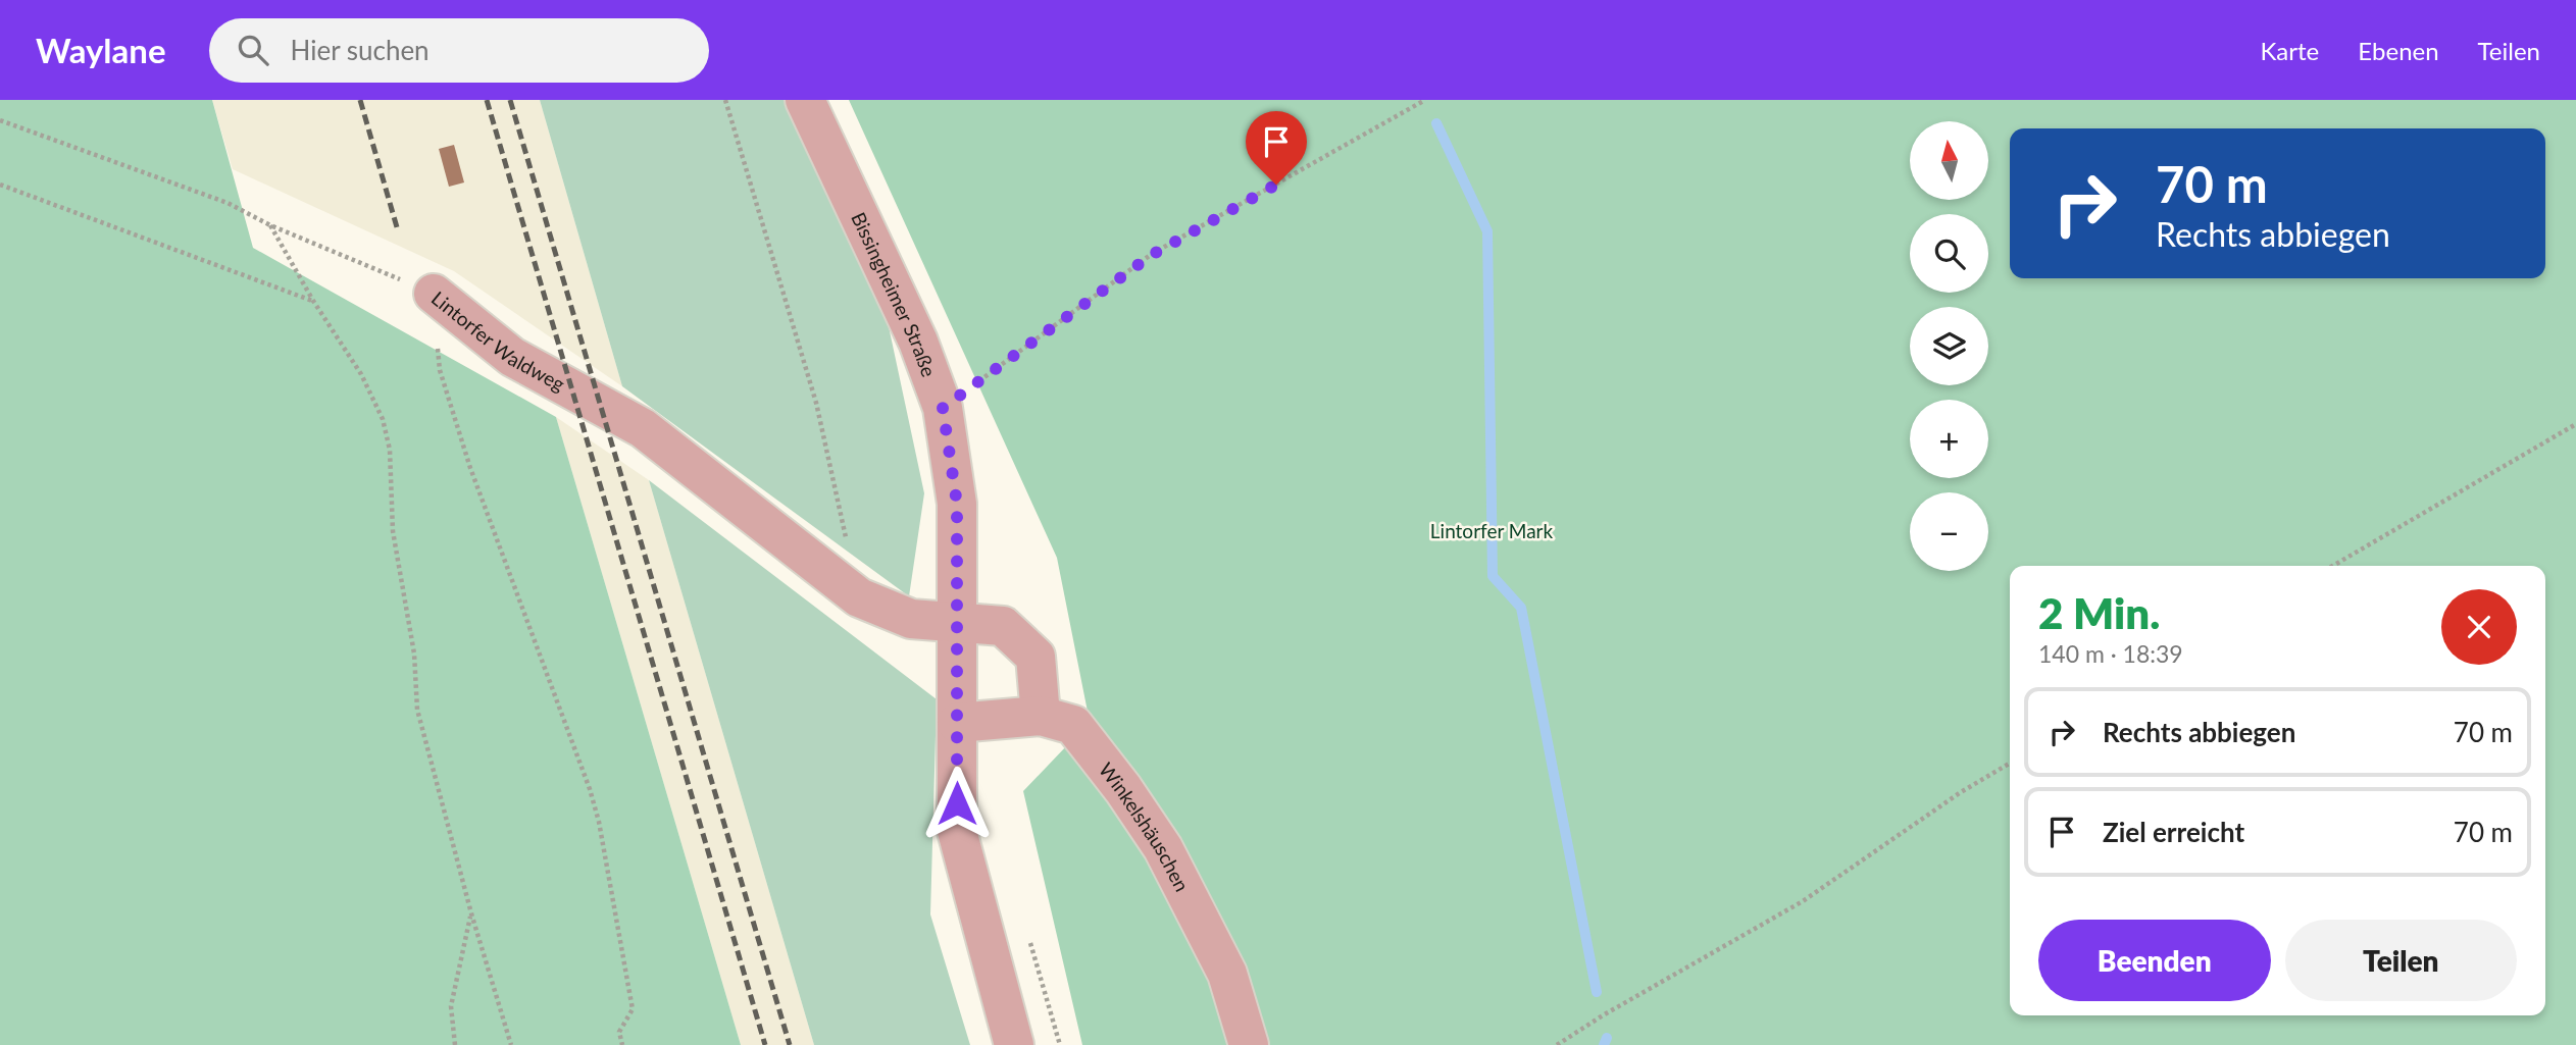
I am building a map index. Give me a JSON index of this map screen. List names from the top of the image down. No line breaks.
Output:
{"streets":{"street":["Bissingheimer Straße","Lintorfer Waldweg","Winkelshäuschen"]},"crossings":[["Bissingheimer Straße","Lintorfer Waldweg"],["Bissingheimer Straße","Winkelshäuschen"],["Lintorfer Waldweg","Winkelshäuschen"]],"parks":["Lintorfer Mark"],"north":"top","page":{"header":"Waylane","search":"Hier suchen","nav":["Karte","Ebenen","Teilen"],"map_buttons":["+","−"],"turn":["70 m","Rechts abbiegen"],"heading":["2 Min.","140 m · 18:39"],"list":[{"name":"Rechts abbiegen","value":"70 m"},{"name":"Ziel erreicht","value":"70 m"}],"buttons":["Beenden","Teilen"]}}
